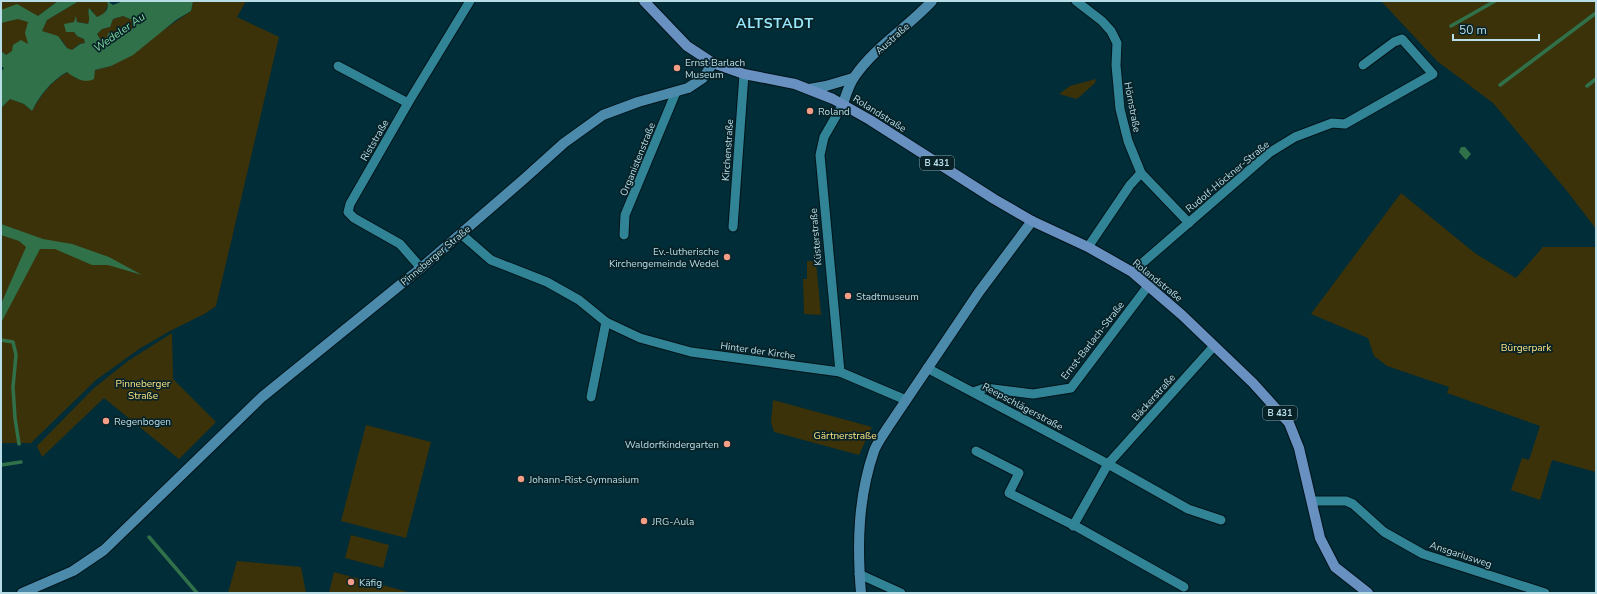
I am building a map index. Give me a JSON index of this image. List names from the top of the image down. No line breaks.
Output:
{"streets":{"main road":["Austraße","Rolandstraße","B 431","Pinneberger Straße"],"street":["Hörnstraße","Riststraße","Kirchenstraße","Organistenstraße","Rudolf-Höckner-Straße","Küsterstraße","Ernst-Barlach-Straße","Hinter der Kirche","Bäckerstraße","Reepschlägerstraße","Ansgariusweg"]},"crossings":[["Austraße","Rolandstraße"],["Austraße","B 431"],["Austraße","Küsterstraße"],["Hörnstraße","Rudolf-Höckner-Straße"],["Rolandstraße","B 431"],["Rolandstraße","Rudolf-Höckner-Straße"],["Rolandstraße","Küsterstraße"],["Rolandstraße","Ernst-Barlach-Straße"],["Rolandstraße","Bäckerstraße"],["Rolandstraße","Ansgariusweg"],["Riststraße","Pinneberger Straße"],["Kirchenstraße","B 431"],["Organistenstraße","Pinneberger Straße"],["B 431","Küsterstraße"],["B 431","Pinneberger Straße"],["Küsterstraße","Hinter der Kirche"],["Pinneberger Straße","Hinter der Kirche"],["Ernst-Barlach-Straße","Reepschlägerstraße"],["Bäckerstraße","Reepschlägerstraße"]],"districts":["ALTSTADT"],"water":["Wedeler Au"],"parks":["Bürgerpark","Pinneberger Straße","Gärtnerstraße"],"places":["Ernst Barlach Museum","Roland","Ev.-lutherische Kirchengemeinde Wedel","Stadtmuseum","Regenbogen","Waldorfkindergarten","Johann-Rist-Gymnasium","JRG-Aula","Käfig"],"scale_bar":"50 m"}
